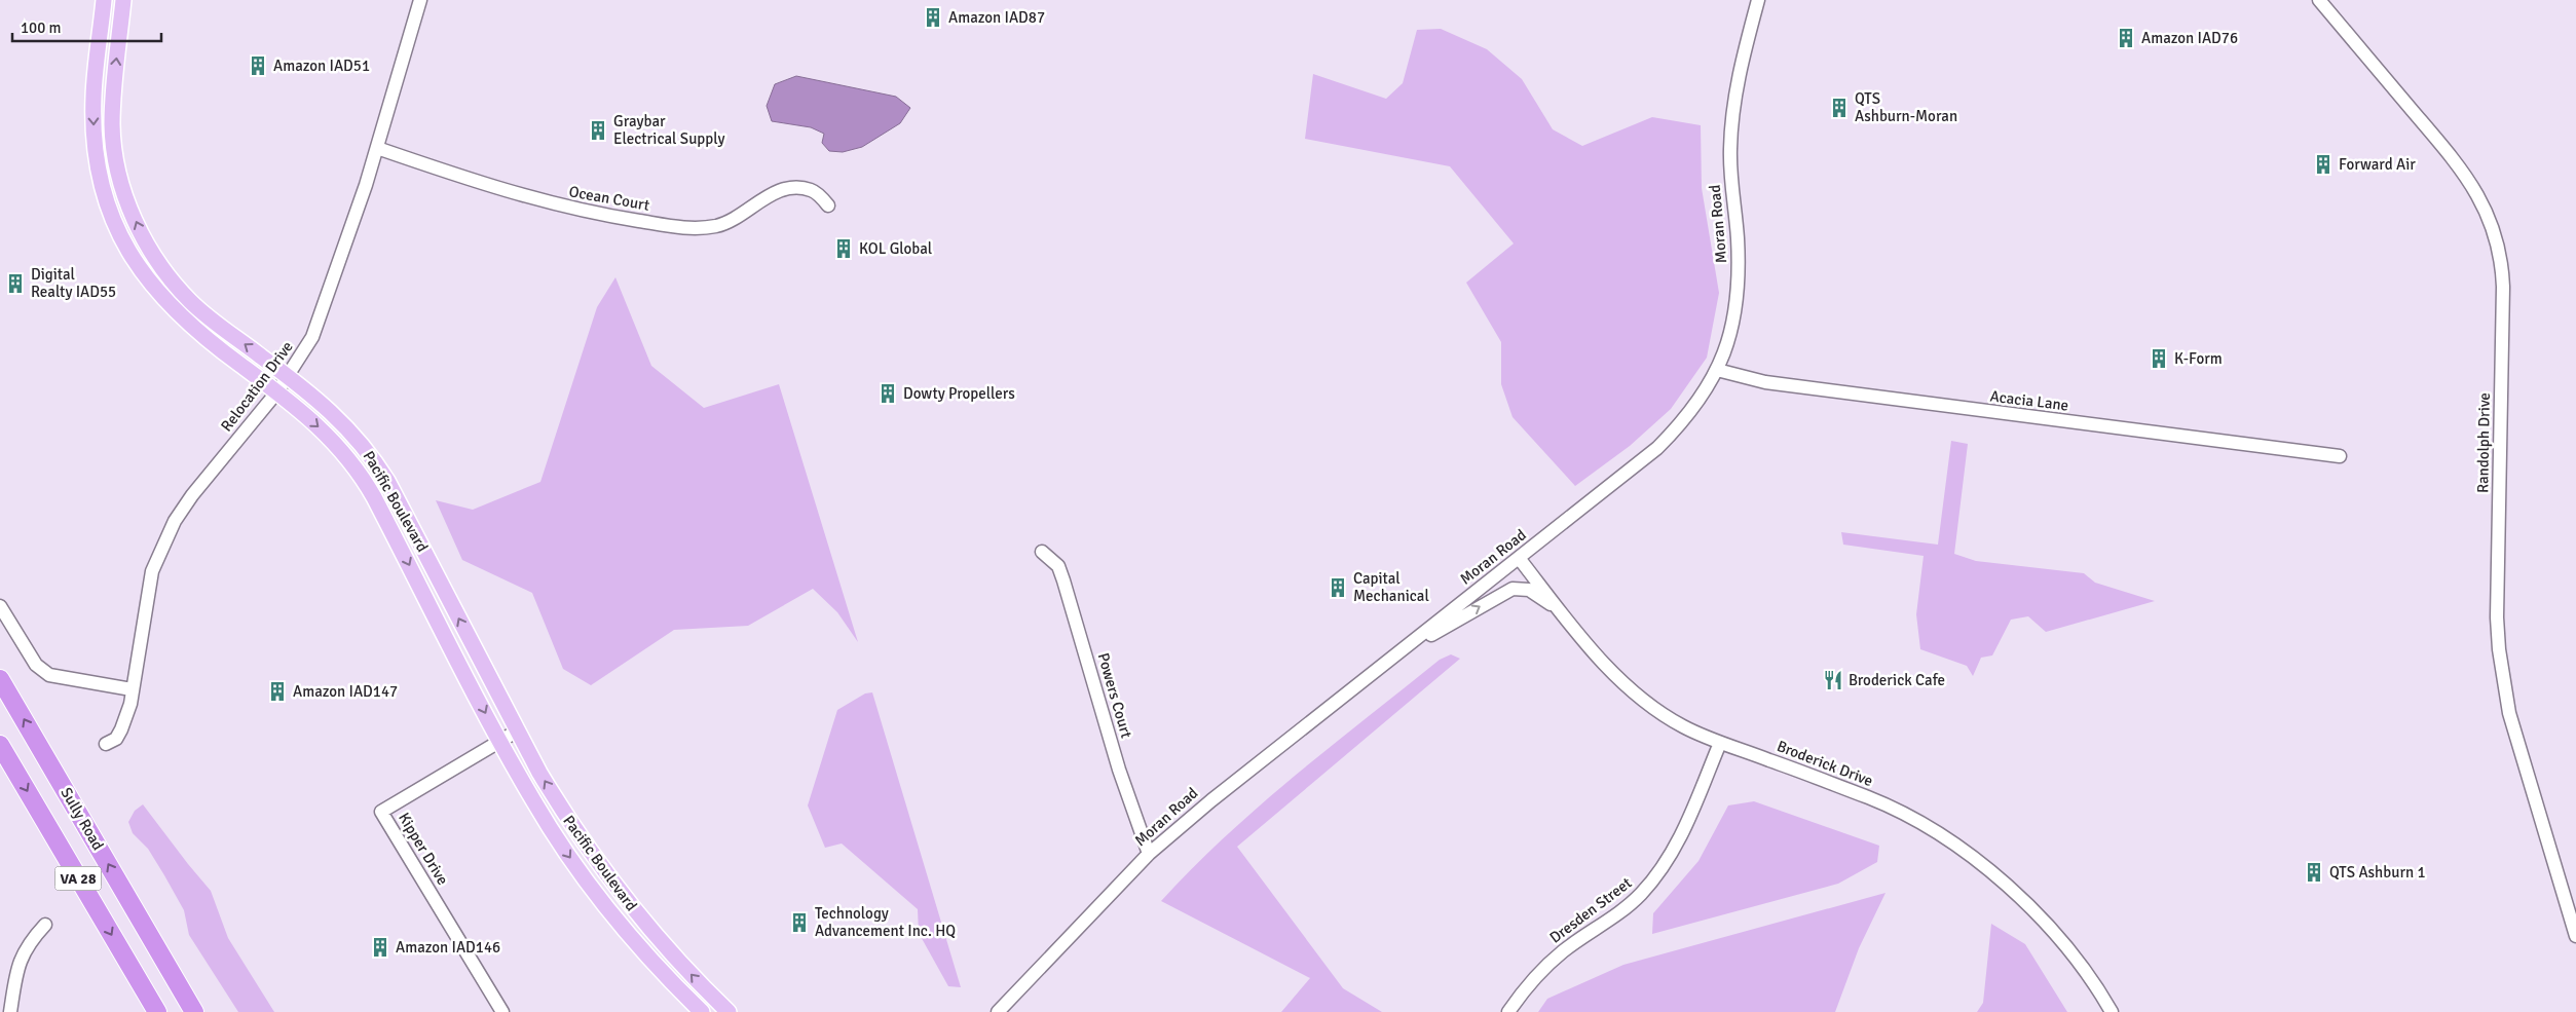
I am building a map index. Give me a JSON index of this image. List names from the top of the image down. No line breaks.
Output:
{"streets":{"highway":["Sully Road","VA 28"],"main road":["Pacific Boulevard"],"street":["Ocean Court","Moran Road","Relocation Drive","Acacia Lane","Randolph Drive","Powers Court","Broderick Drive","Kipper Drive","Dresden Street"]},"crossings":[["Ocean Court","Relocation Drive"],["Moran Road","Acacia Lane"],["Moran Road","Powers Court"],["Moran Road","Broderick Drive"],["Relocation Drive","Pacific Boulevard"],["Pacific Boulevard","Kipper Drive"],["Broderick Drive","Dresden Street"]],"places":{"building":["Amazon IAD87","Amazon IAD76","Amazon IAD51","QTS Ashburn-Moran","Graybar Electrical Supply","Forward Air","KOL Global","Digital Realty IAD55","K-Form","Dowty Propellers","Capital Mechanical","Amazon IAD147","QTS Ashburn 1","Technology Advancement Inc. HQ","Amazon IAD146"],"restaurant":["Broderick Cafe"]},"scale_bar":"100 m"}
